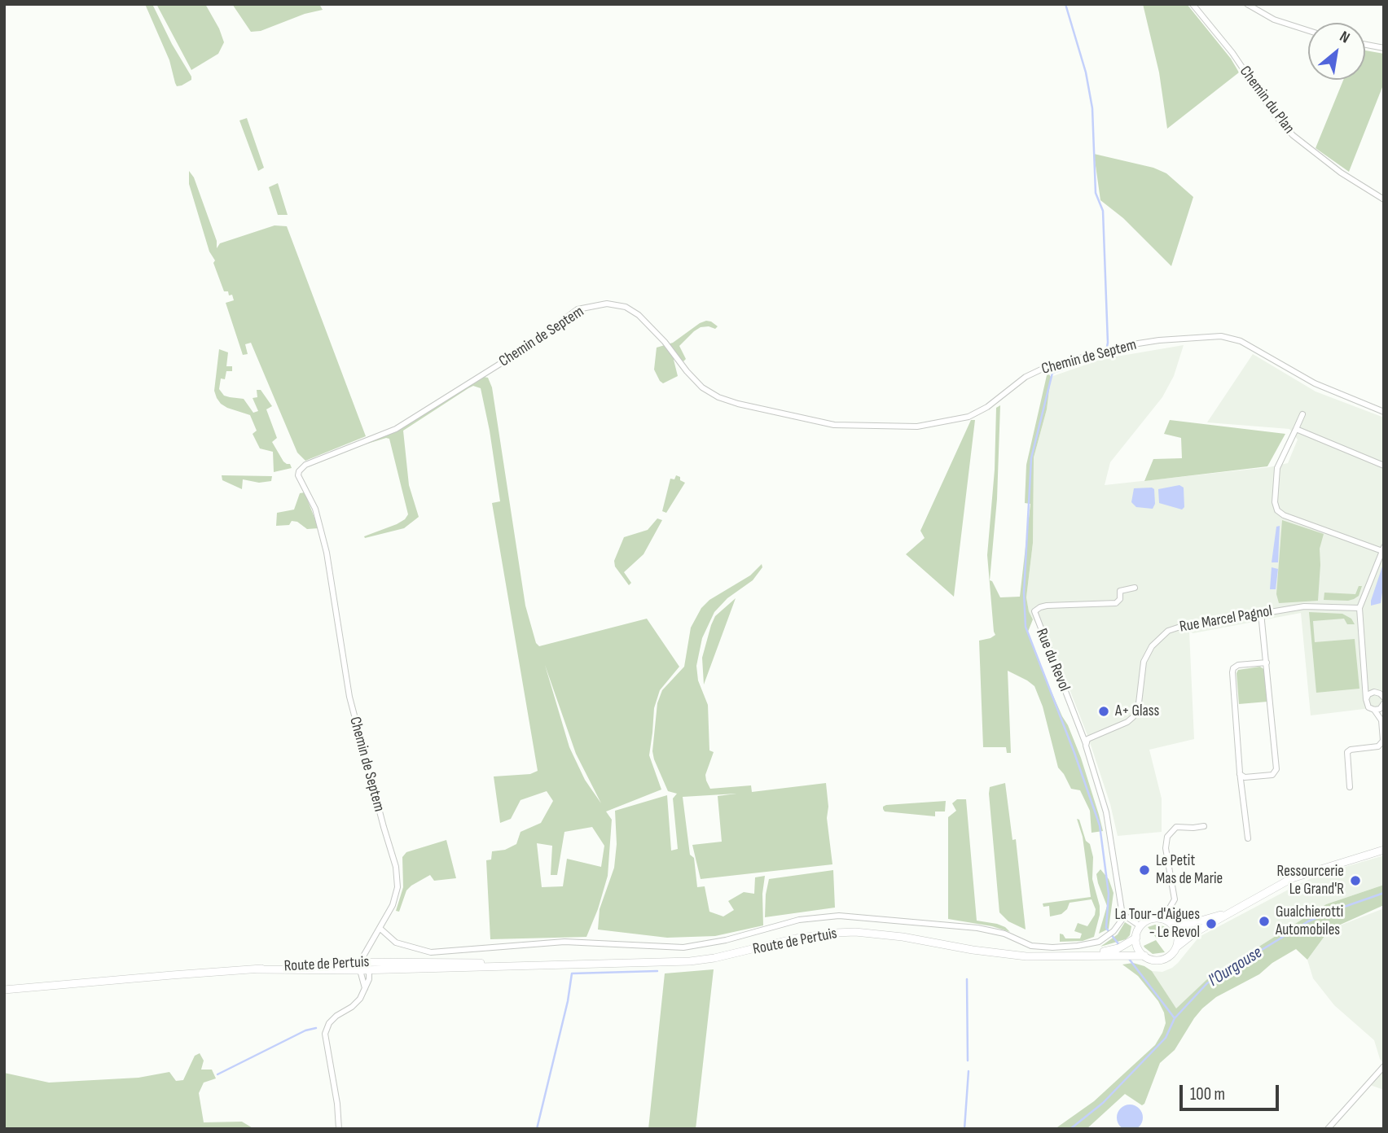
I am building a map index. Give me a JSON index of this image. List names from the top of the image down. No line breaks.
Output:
{"streets":{"main road":["Route de Pertuis"],"street":["Chemin du Plan","Chemin de Septem","Rue Marcel Pagnol","Rue du Revol"]},"crossings":[["Chemin de Septem","Route de Pertuis"],["Rue Marcel Pagnol","Rue du Revol"]],"water":["l'Ourgouse"],"places":["A+ Glass","Le Petit Mas de Marie","Ressourcerie Le Grand'R","Gualchierotti Automobiles","La Tour-d'Aigues - Le Revol"],"scale_bar":"100 m","north":"top right"}
